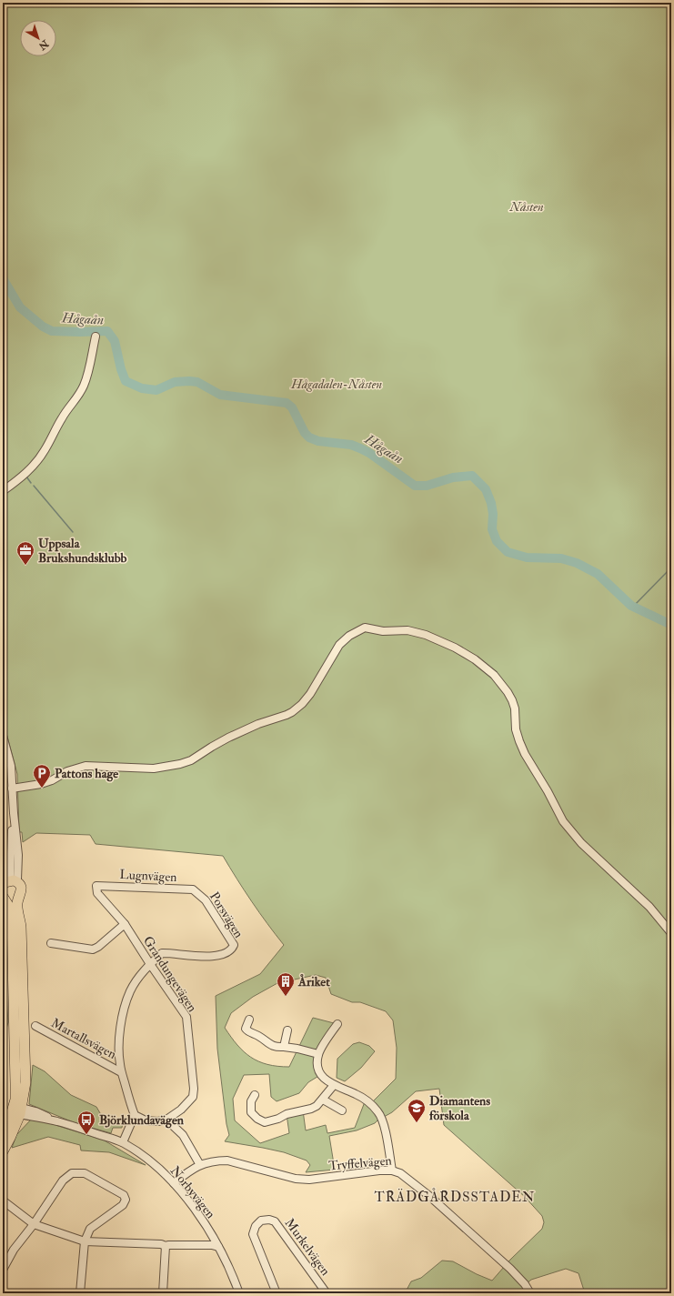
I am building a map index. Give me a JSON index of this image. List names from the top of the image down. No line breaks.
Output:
{"streets":{"street":["Lugnvägen","Porsvägen","Grandungevägen","Martallsvägen","Tryffelvägen","Norbyvägen","Murkelvägen"]},"crossings":[["Lugnvägen","Porsvägen"],["Lugnvägen","Grandungevägen"],["Porsvägen","Grandungevägen"],["Tryffelvägen","Norbyvägen"]],"districts":["TRÄDGÅRDSSTADEN"],"water":["Hågaån"],"parks":["Nåsten","Hågadalen-Nåsten"],"places":{"office":["Uppsala Brukshundsklubb"],"parking":["Pattons hage"],"building":["Åriket"],"school or university":["Diamantens förskola"],"bus stop":["Björklundavägen"]},"north":"bottom right"}
